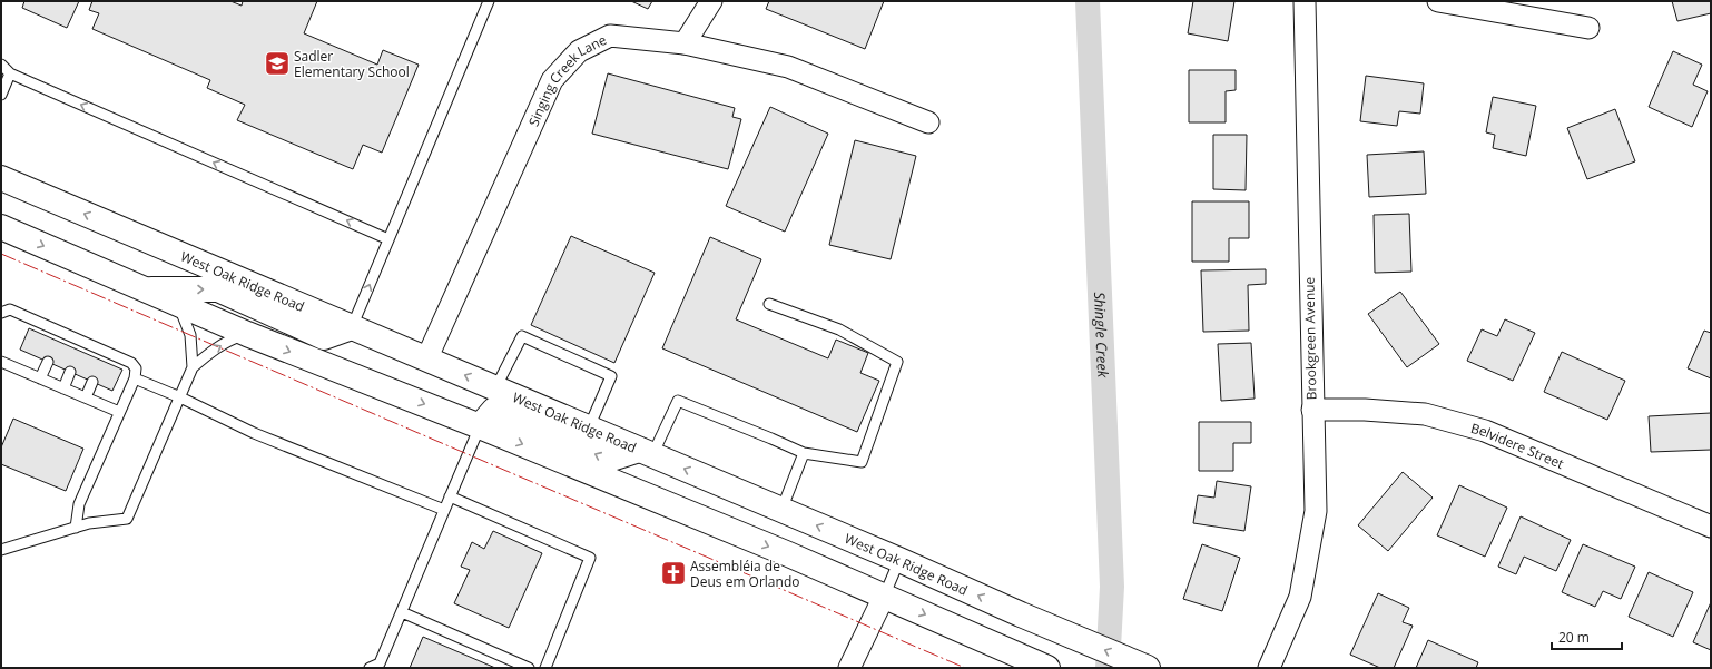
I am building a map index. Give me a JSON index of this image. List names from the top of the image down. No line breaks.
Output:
{"streets":{"street":["Singing Creek Lane","West Oak Ridge Road","Brookgreen Avenue","Belvidere Street"]},"crossings":[["Singing Creek Lane","West Oak Ridge Road"],["Brookgreen Avenue","Belvidere Street"]],"water":["Shingle Creek"],"places":{"school or university":["Sadler Elementary School"],"church":["Assembléia de Deus em Orlando"]},"scale_bar":"20 m"}
